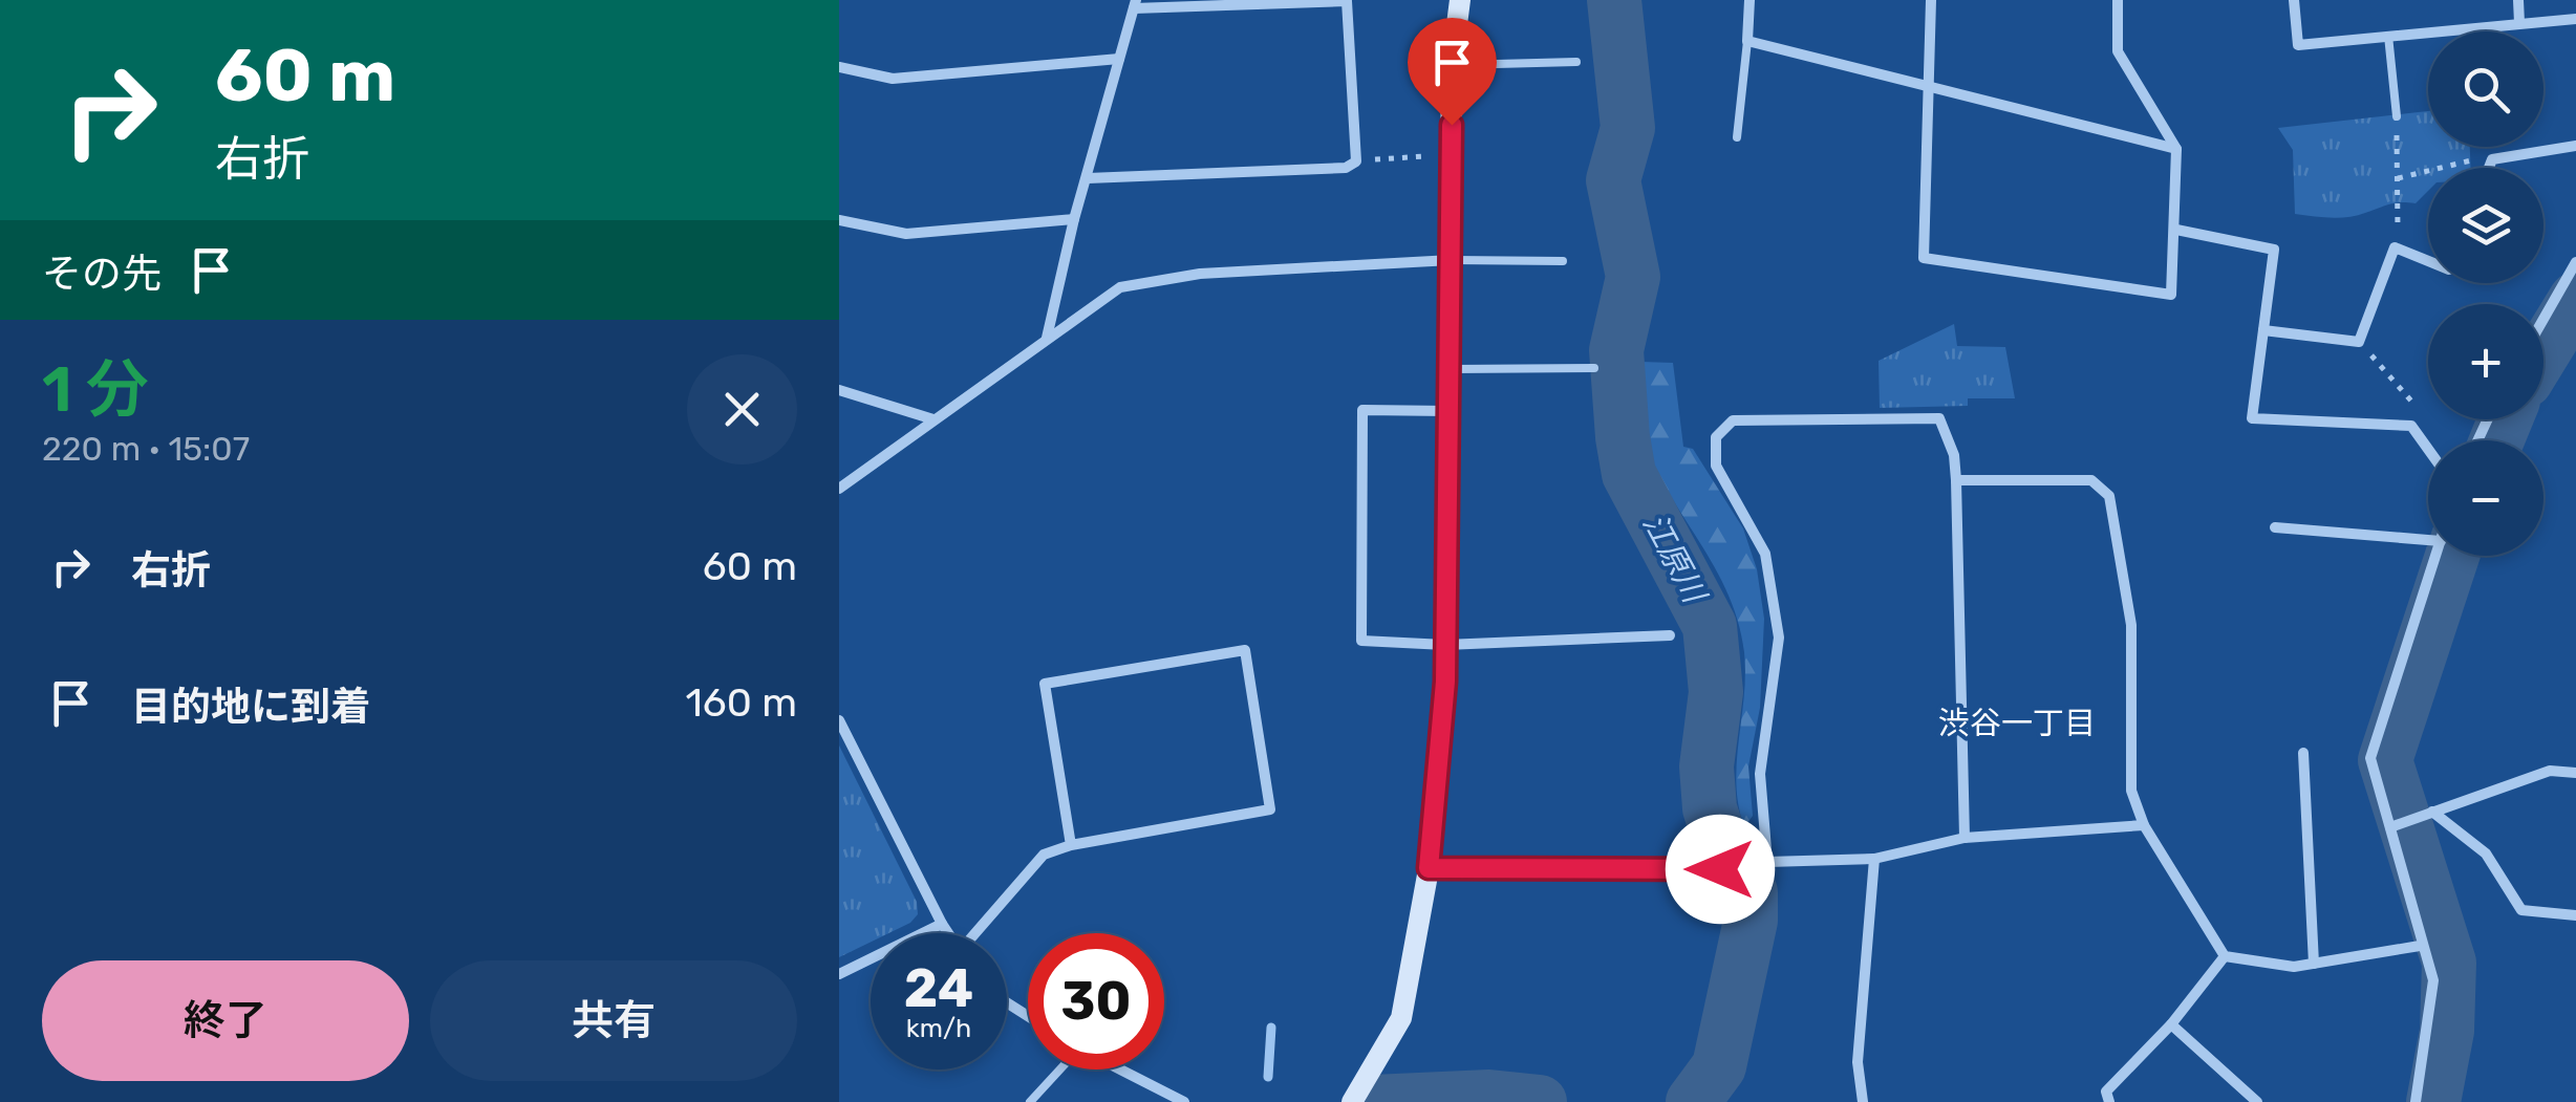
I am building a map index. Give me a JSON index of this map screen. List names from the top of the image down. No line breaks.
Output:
{"districts":["渋谷一丁目"],"water":["江原川"],"page":{"turn":["60 m","右折"],"map_buttons":["+","−"],"then":"その先","heading":["1 分","220 m · 15:07"],"list":[{"name":"右折","value":"60 m"},{"name":"目的地に到着","value":"160 m"}],"speed":"24 km/h","limit":"30","buttons":["終了","共有"]}}
